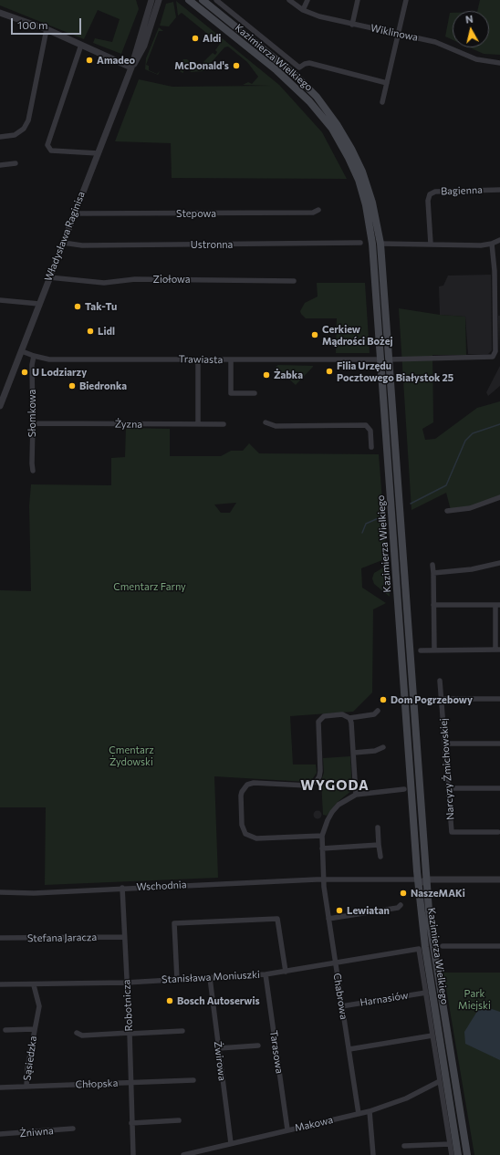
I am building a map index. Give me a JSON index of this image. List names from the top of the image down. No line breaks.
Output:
{"streets":{"main road":["Kazimierza Wielkiego"],"street":["Wiklinowa","Bagienna","Stepowa","Władysława Raginisa","Ustronna","Ziołowa","Trawiasta","Słomkowa","Żyzna","Narcyzy Żmichowskiej","Wschodnia","Stefana Jaracza","Stanisława Moniuszki","Chabrowa","Harnasiów","Robotnicza","Tarasowa","Sąsiedzka","Żwirowa","Chłopska","Makowa","Żniwna"]},"crossings":[["Kazimierza Wielkiego","Trawiasta"],["Kazimierza Wielkiego","Wschodnia"],["Stepowa","Władysława Raginisa"],["Władysława Raginisa","Ustronna"],["Władysława Raginisa","Ziołowa"],["Władysława Raginisa","Trawiasta"],["Trawiasta","Słomkowa"],["Słomkowa","Żyzna"],["Wschodnia","Chabrowa"],["Wschodnia","Robotnicza"],["Stefana Jaracza","Robotnicza"],["Stanisława Moniuszki","Chabrowa"],["Stanisława Moniuszki","Harnasiów"],["Stanisława Moniuszki","Robotnicza"],["Stanisława Moniuszki","Tarasowa"],["Stanisława Moniuszki","Sąsiedzka"],["Stanisława Moniuszki","Żwirowa"],["Chabrowa","Harnasiów"],["Chabrowa","Makowa"],["Robotnicza","Chłopska"],["Tarasowa","Makowa"],["Sąsiedzka","Chłopska"],["Żwirowa","Makowa"]],"districts":["WYGODA"],"parks":["Cmentarz Farny","Cmentarz Żydowski","Park Miejski"],"places":["Aldi","Amadeo","McDonald's","Tak-Tu","Lidl","Cerkiew Mądrości Bożej","Filia Urzędu Pocztowego Białystok 25","U Lodziarzy","Żabka","Biedronka","Dom Pogrzebowy","NaszeMAKi","Lewiatan","Bosch Autoserwis"],"scale_bar":"100 m","north":"top"}
